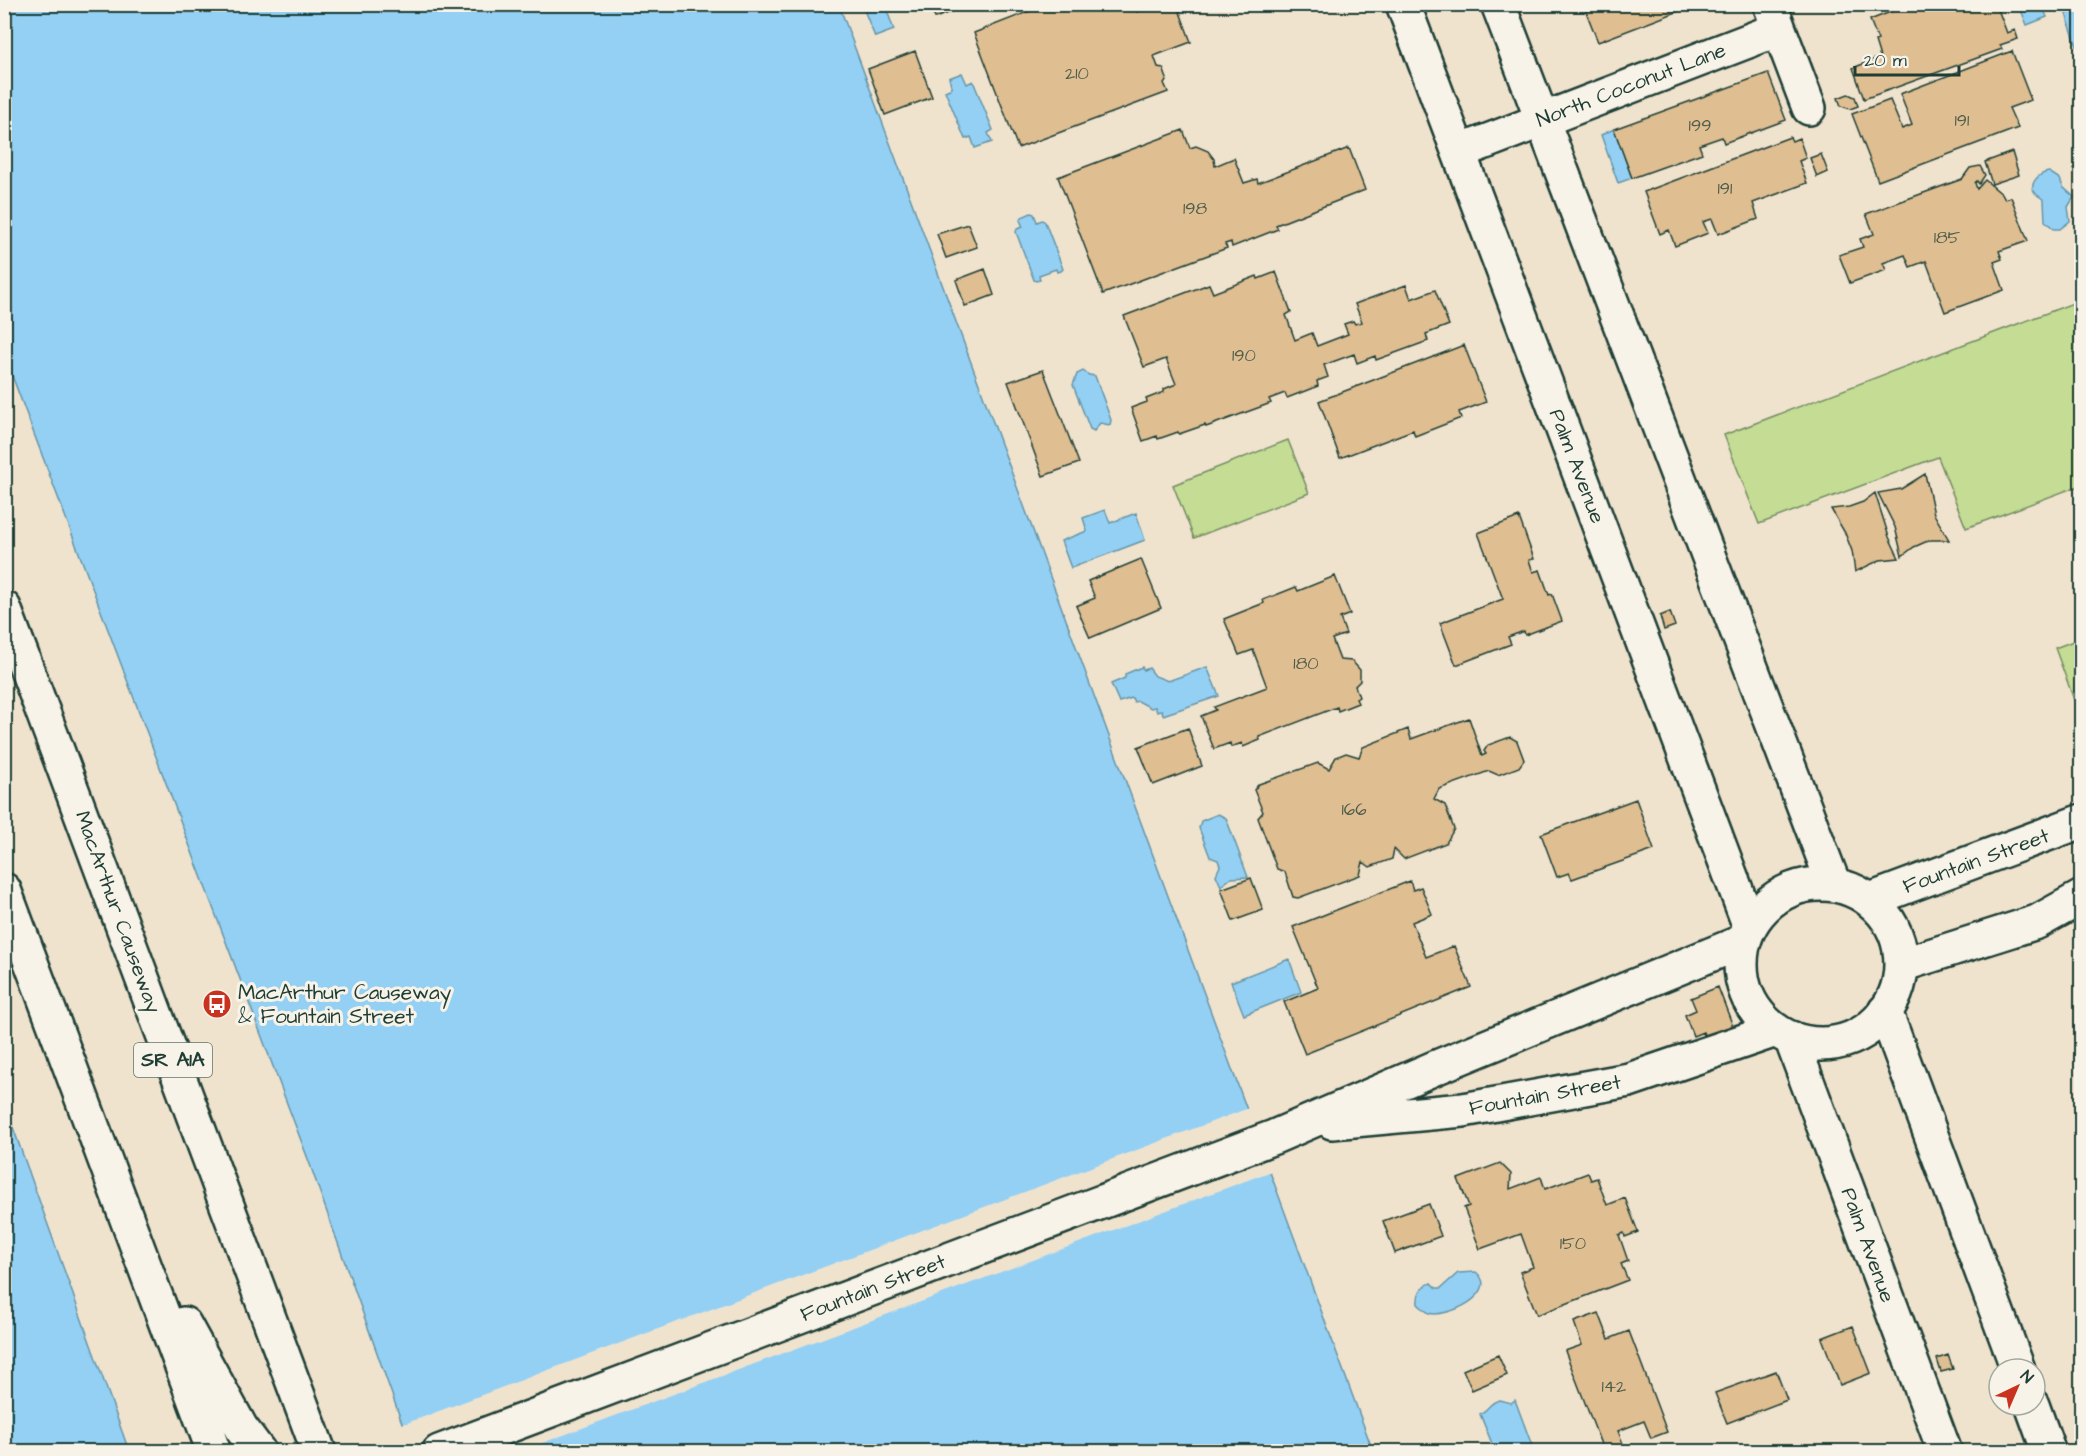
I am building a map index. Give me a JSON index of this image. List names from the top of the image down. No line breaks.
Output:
{"streets":{"main road":["North Coconut Lane","Palm Avenue","Fountain Street","MacArthur Causeway","SR A1A"]},"crossings":[["North Coconut Lane","Palm Avenue"],["Palm Avenue","Fountain Street"]],"places":{"bus stop":["MacArthur Causeway & Fountain Street"]},"house_numbers":["210","191","199","191","198","185","190","180","166","150","142"],"scale_bar":"20 m","north":"top right"}
